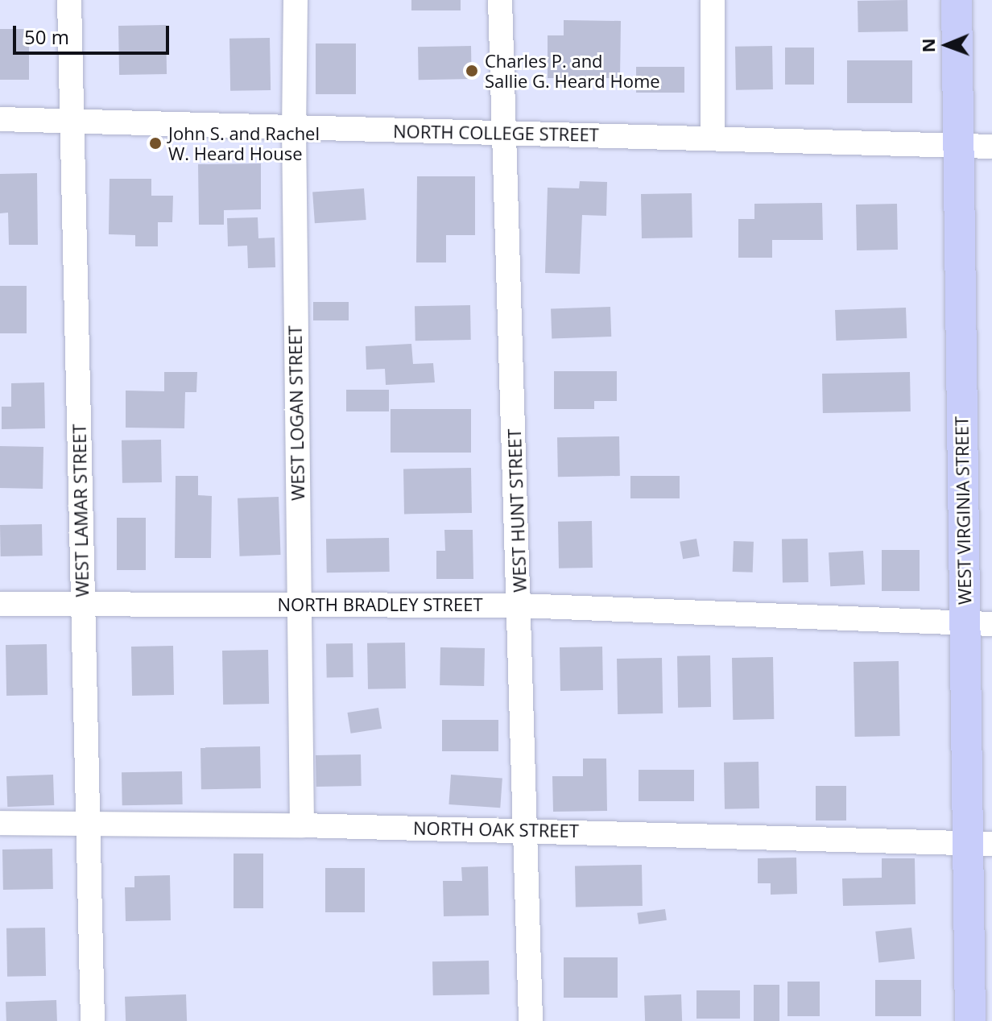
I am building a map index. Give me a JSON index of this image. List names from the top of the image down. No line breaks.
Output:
{"streets":{"main road":["WEST VIRGINIA STREET"],"street":["NORTH COLLEGE STREET","WEST LOGAN STREET","WEST LAMAR STREET","WEST HUNT STREET","NORTH BRADLEY STREET","NORTH OAK STREET"]},"crossings":[["NORTH COLLEGE STREET","WEST LOGAN STREET"],["NORTH COLLEGE STREET","WEST LAMAR STREET"],["NORTH COLLEGE STREET","WEST HUNT STREET"],["NORTH COLLEGE STREET","WEST VIRGINIA STREET"],["WEST LOGAN STREET","NORTH BRADLEY STREET"],["WEST LOGAN STREET","NORTH OAK STREET"],["WEST LAMAR STREET","NORTH BRADLEY STREET"],["WEST LAMAR STREET","NORTH OAK STREET"],["WEST HUNT STREET","NORTH BRADLEY STREET"],["WEST HUNT STREET","NORTH OAK STREET"],["WEST VIRGINIA STREET","NORTH BRADLEY STREET"],["WEST VIRGINIA STREET","NORTH OAK STREET"]],"places":["Charles P. and Sallie G. Heard Home","John S. and Rachel W. Heard House"],"scale_bar":"50 m","north":"left"}
